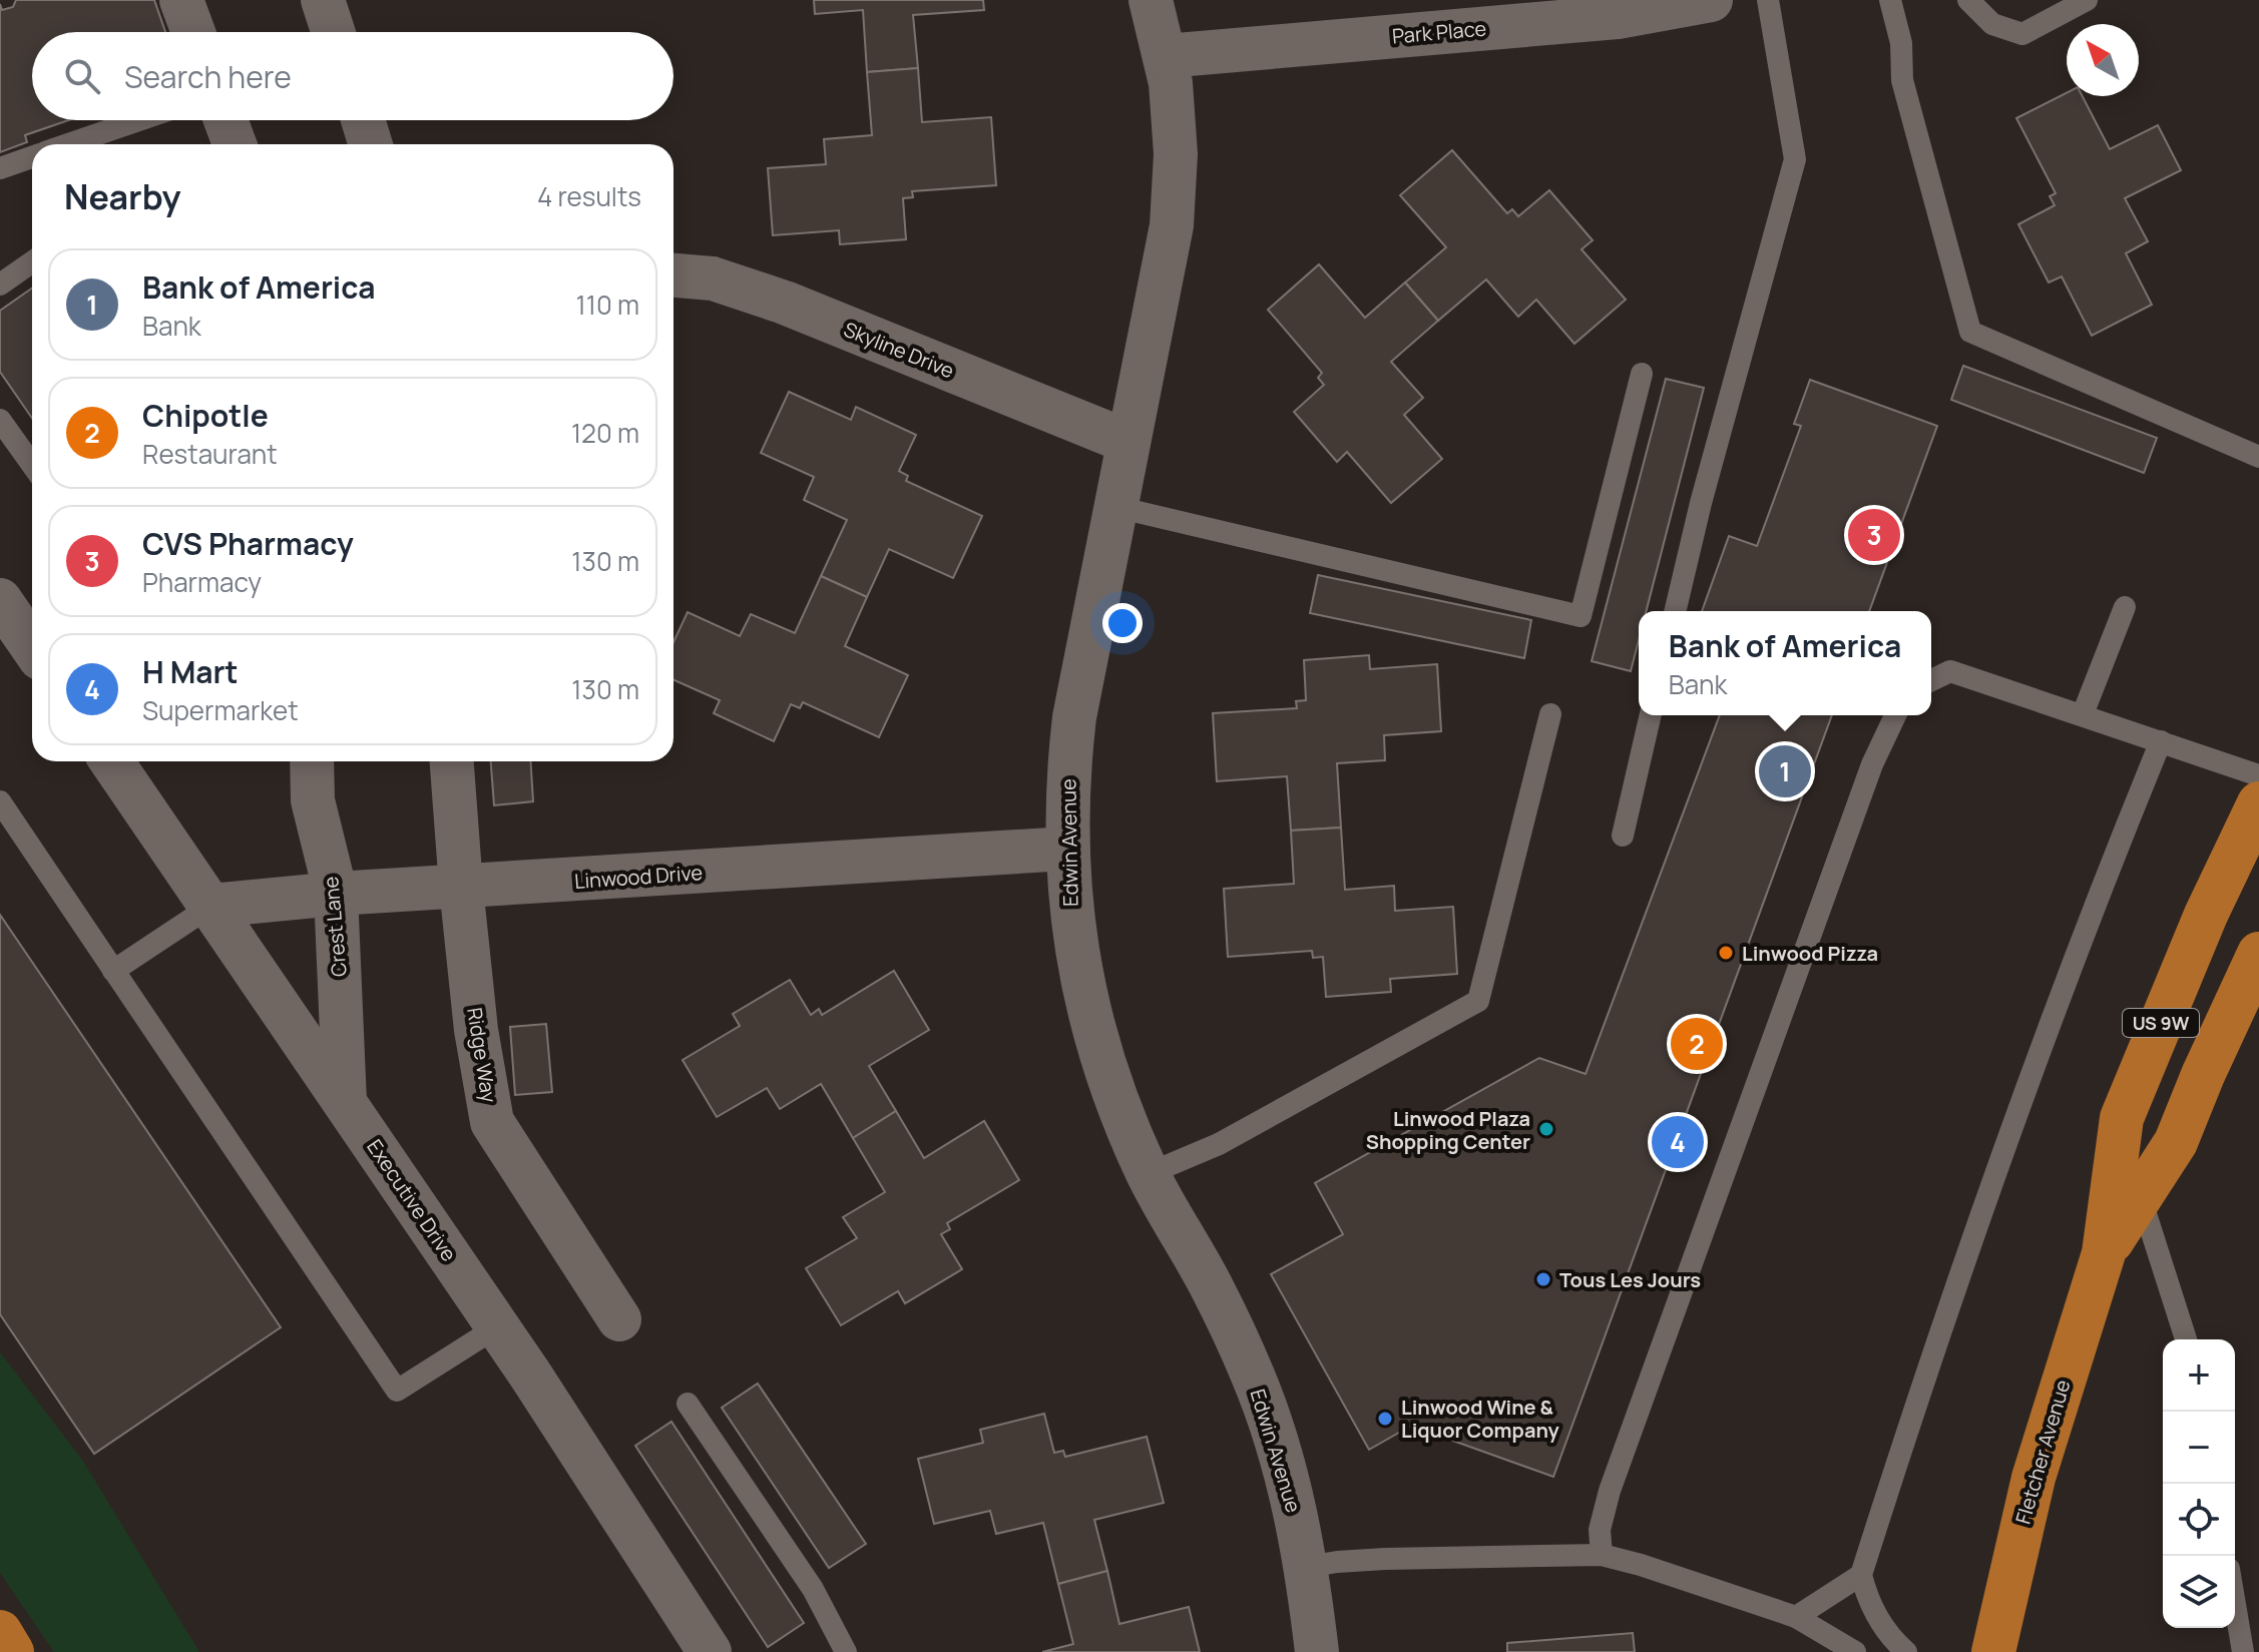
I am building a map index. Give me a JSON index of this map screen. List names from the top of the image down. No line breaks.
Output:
{"streets":{"highway":["US 9W","Fletcher Avenue"],"street":["Park Place","Skyline Drive","Edwin Avenue","Linwood Drive","Crest Lane","Ridge Way","Executive Drive"]},"crossings":[["Park Place","Edwin Avenue"],["Skyline Drive","Edwin Avenue"],["Edwin Avenue","Linwood Drive"],["Linwood Drive","Crest Lane"],["Linwood Drive","Ridge Way"],["Linwood Drive","Executive Drive"],["Crest Lane","Executive Drive"]],"places":["Linwood Pizza","Linwood Plaza Shopping Center","Tous Les Jours","Linwood Wine & Liquor Company"],"north":"top left","page":{"search":"Search here","heading":["Nearby","4 results"],"list":[{"mark":"1","name":"Bank of America","note":"Bank","value":"110 m"},{"mark":"2","name":"Chipotle","note":"Restaurant","value":"120 m"},{"mark":"3","name":"CVS Pharmacy","note":"Pharmacy","value":"130 m"},{"mark":"4","name":"H Mart","note":"Supermarket","value":"130 m"}],"pins":["3","1","2","4"],"popup":["Bank of America","Bank"],"map_buttons":["+","−"]}}
